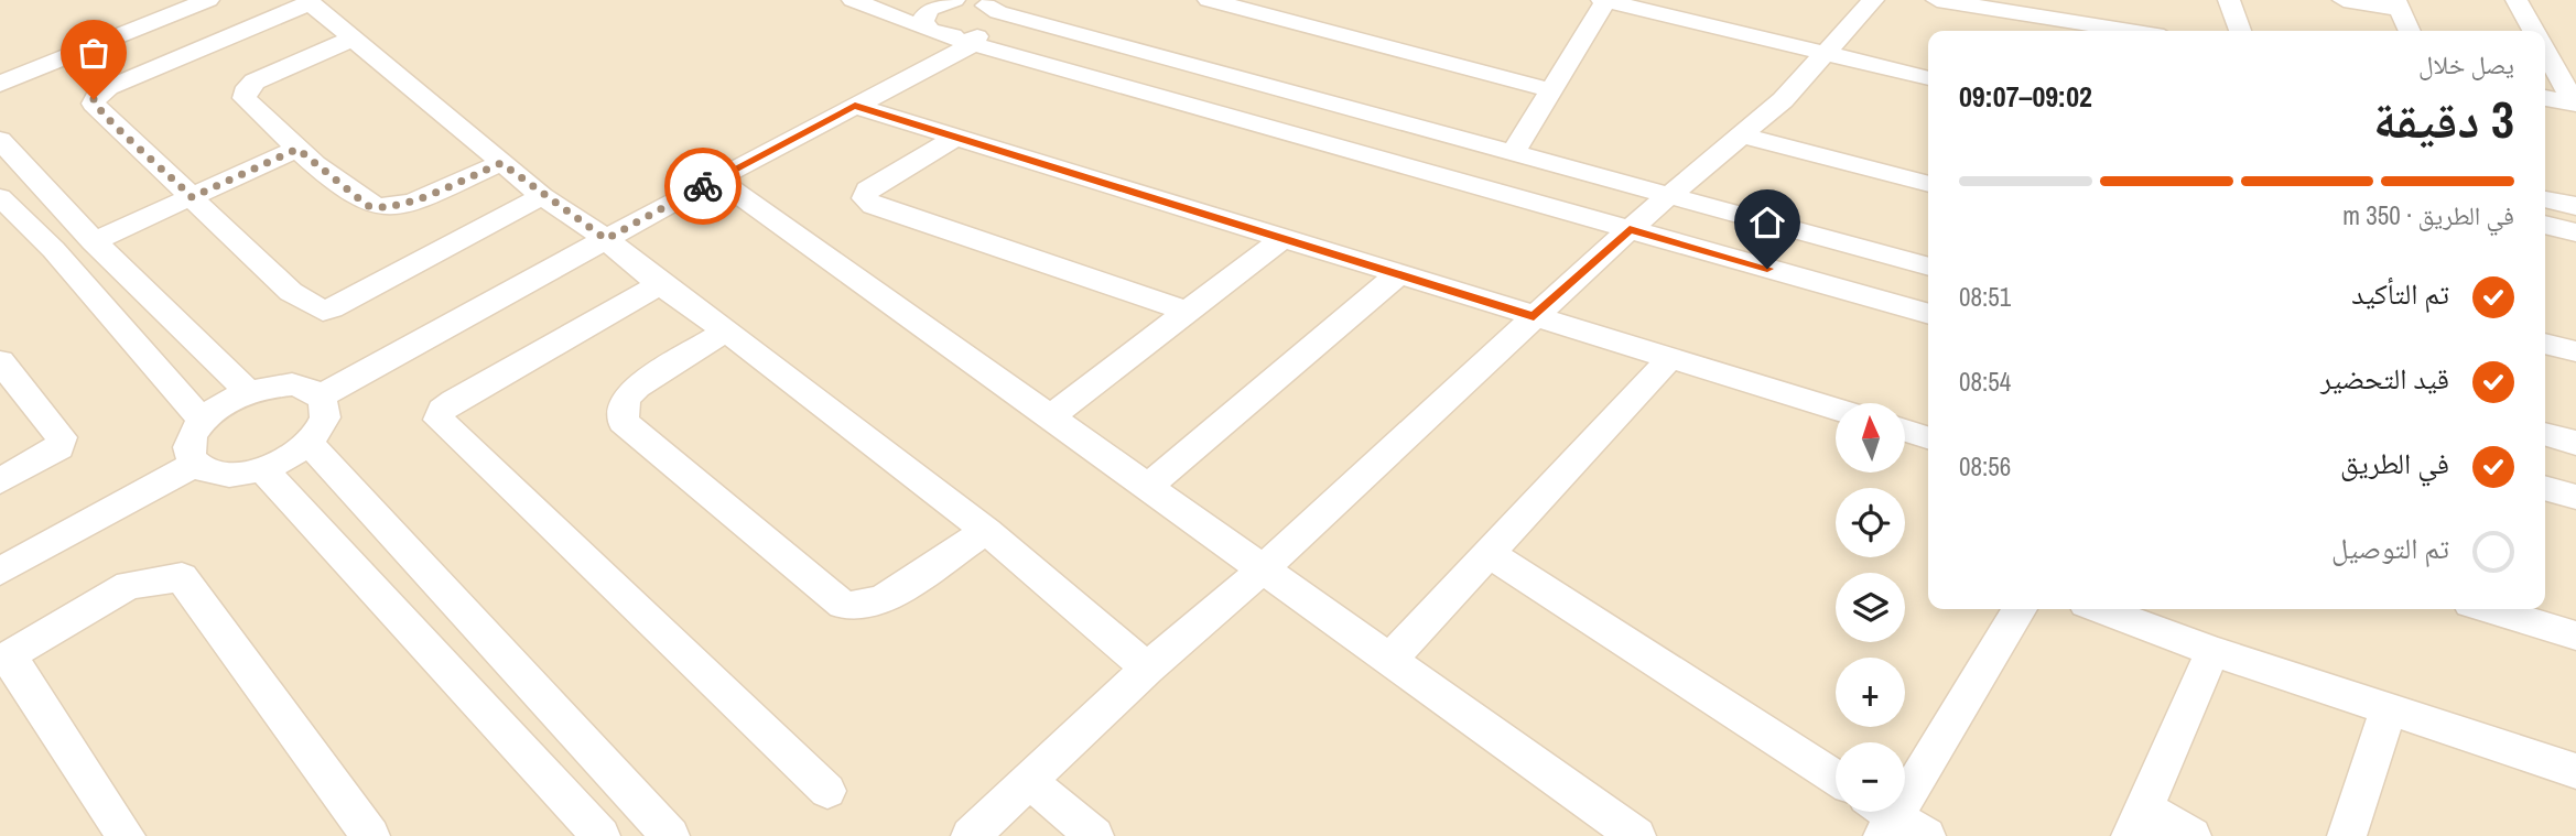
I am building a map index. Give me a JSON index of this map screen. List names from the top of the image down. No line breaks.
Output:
{"north":"top","page":{"heading":["3 دقيقة","يصل خلال","09:02–09:07"],"bar":"في الطريق · 350 m","list":[["تم التأكيد","08:51"],["قيد التحضير","08:54"],["في الطريق","08:56"],"تم التوصيل"],"map_buttons":["+","−"]}}
